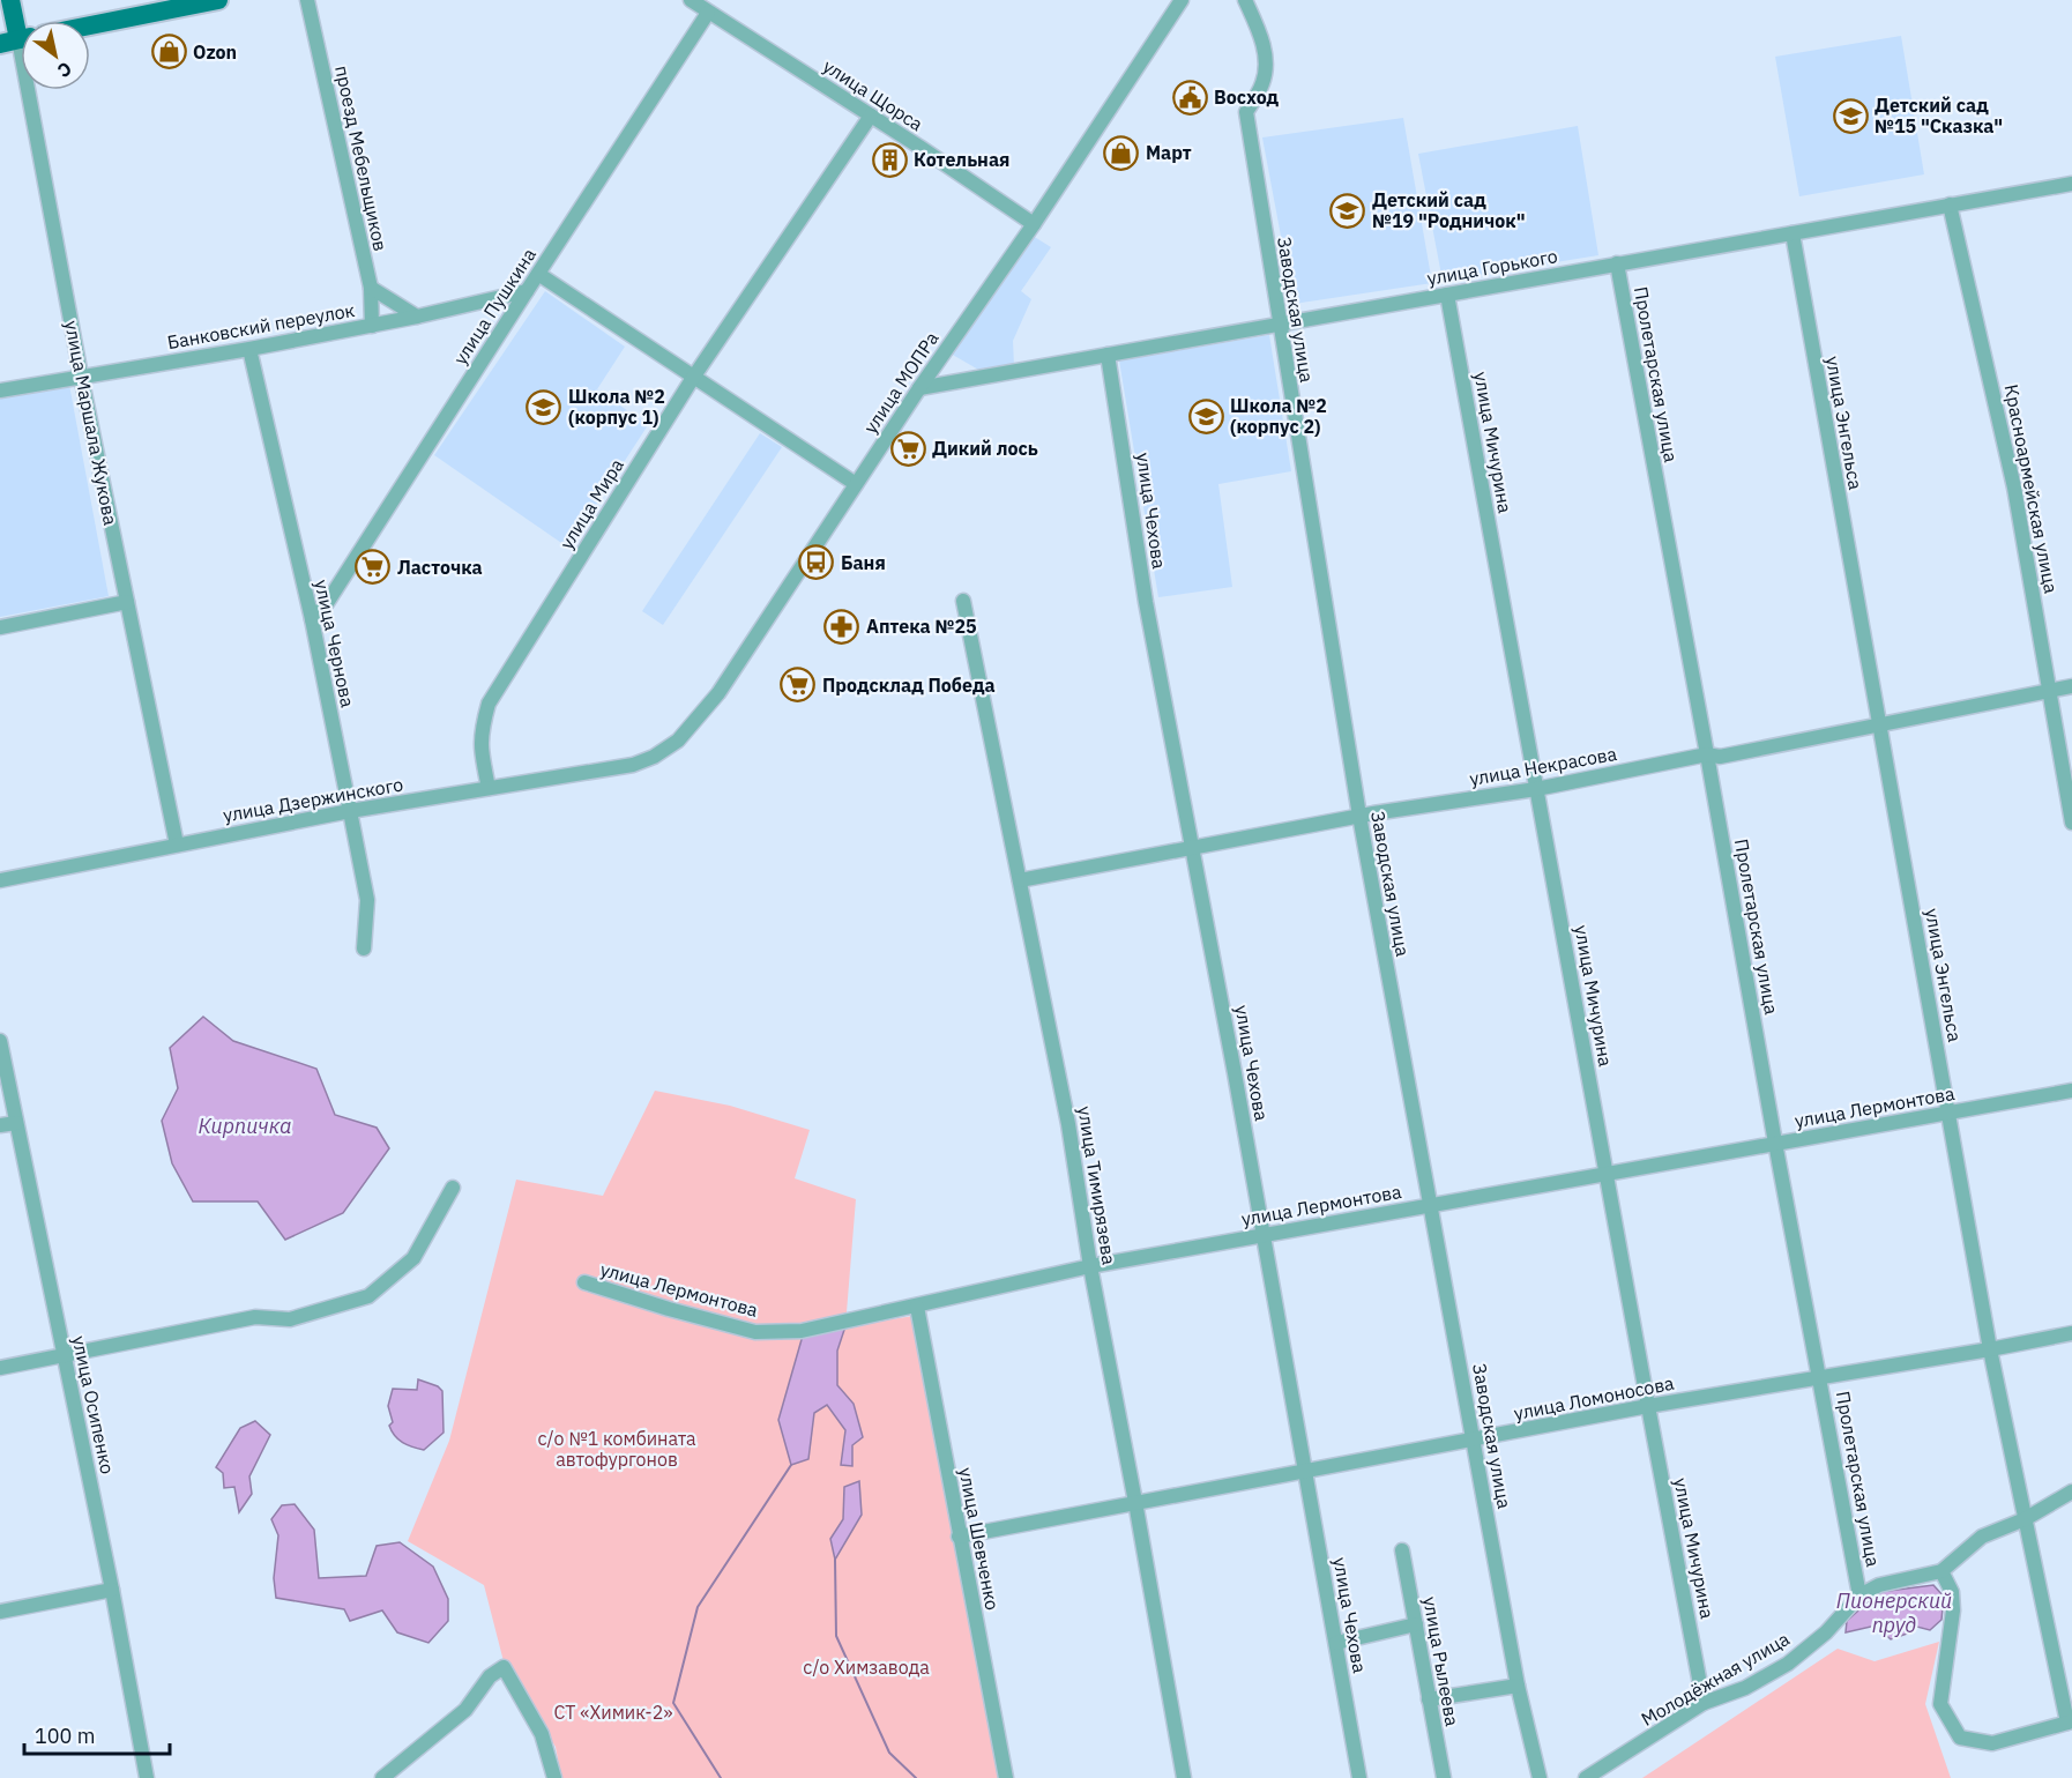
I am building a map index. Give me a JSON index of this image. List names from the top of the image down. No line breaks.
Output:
{"streets":{"main road":["улица Маршала Жукова"],"street":["улица Щорса","проезд Мебельщиков","улица Горького","улица Пушкина","Заводская улица","Банковский переулок","Пролетарская улица","улица МОПРа","улица Энгельса","улица Мичурина","Красноармейская улица","улица Мира","улица Чехова","улица Чернова","улица Некрасова","улица Дзержинского","улица Лермонтова","улица Тимирязева","улица Ломоносова","улица Осипенко","улица Шевченко","улица Рылеева","Молодёжная улица"]},"crossings":[["улица Щорса","улица Пушкина"],["улица Щорса","улица МОПРа"],["улица Щорса","улица Мира"],["проезд Мебельщиков","Банковский переулок"],["улица Горького","Заводская улица"],["улица Горького","Пролетарская улица"],["улица Горького","улица МОПРа"],["улица Горького","улица Энгельса"],["улица Горького","улица Мичурина"],["улица Горького","Красноармейская улица"],["улица Горького","улица Чехова"],["улица Пушкина","Банковский переулок"],["улица Пушкина","улица Чернова"],["Заводская улица","улица Некрасова"],["Заводская улица","улица Лермонтова"],["Заводская улица","улица Ломоносова"],["Банковский переулок","улица Маршала Жукова"],["Банковский переулок","улица Чернова"],["Пролетарская улица","улица Некрасова"],["Пролетарская улица","улица Лермонтова"],["Пролетарская улица","улица Ломоносова"],["Пролетарская улица","Молодёжная улица"],["улица МОПРа","улица Дзержинского"],["улица Маршала Жукова","улица Дзержинского"],["улица Энгельса","улица Некрасова"],["улица Энгельса","улица Лермонтова"],["улица Энгельса","улица Ломоносова"],["улица Энгельса","Молодёжная улица"],["улица Мичурина","улица Некрасова"],["улица Мичурина","улица Лермонтова"],["улица Мичурина","улица Ломоносова"],["улица Мичурина","Молодёжная улица"],["Красноармейская улица","улица Некрасова"],["улица Мира","улица Дзержинского"],["улица Чехова","улица Некрасова"],["улица Чехова","улица Лермонтова"],["улица Чехова","улица Ломоносова"],["улица Чернова","улица Дзержинского"],["улица Некрасова","улица Тимирязева"],["улица Лермонтова","улица Тимирязева"],["улица Лермонтова","улица Шевченко"],["улица Тимирязева","улица Ломоносова"],["улица Ломоносова","улица Шевченко"]],"water":["Кирпичка","Пионерский пруд"],"parks":["с/о №1 комбината автофургонов","с/о Химзавода","СТ «Химик-2»"],"places":{"shop":["Ozon","Март"],"public building":["Восход"],"school or university":["Детский сад №15 \"Сказка\"","Детский сад №19 \"Родничок\"","Школа №2 (корпус 1)","Школа №2 (корпус 2)"],"building":["Котельная"],"supermarket":["Дикий лось","Ласточка","Продсклад Победа"],"bus stop":["Баня"],"pharmacy":["Аптека №25"]},"scale_bar":"100 m","north":"bottom right"}
